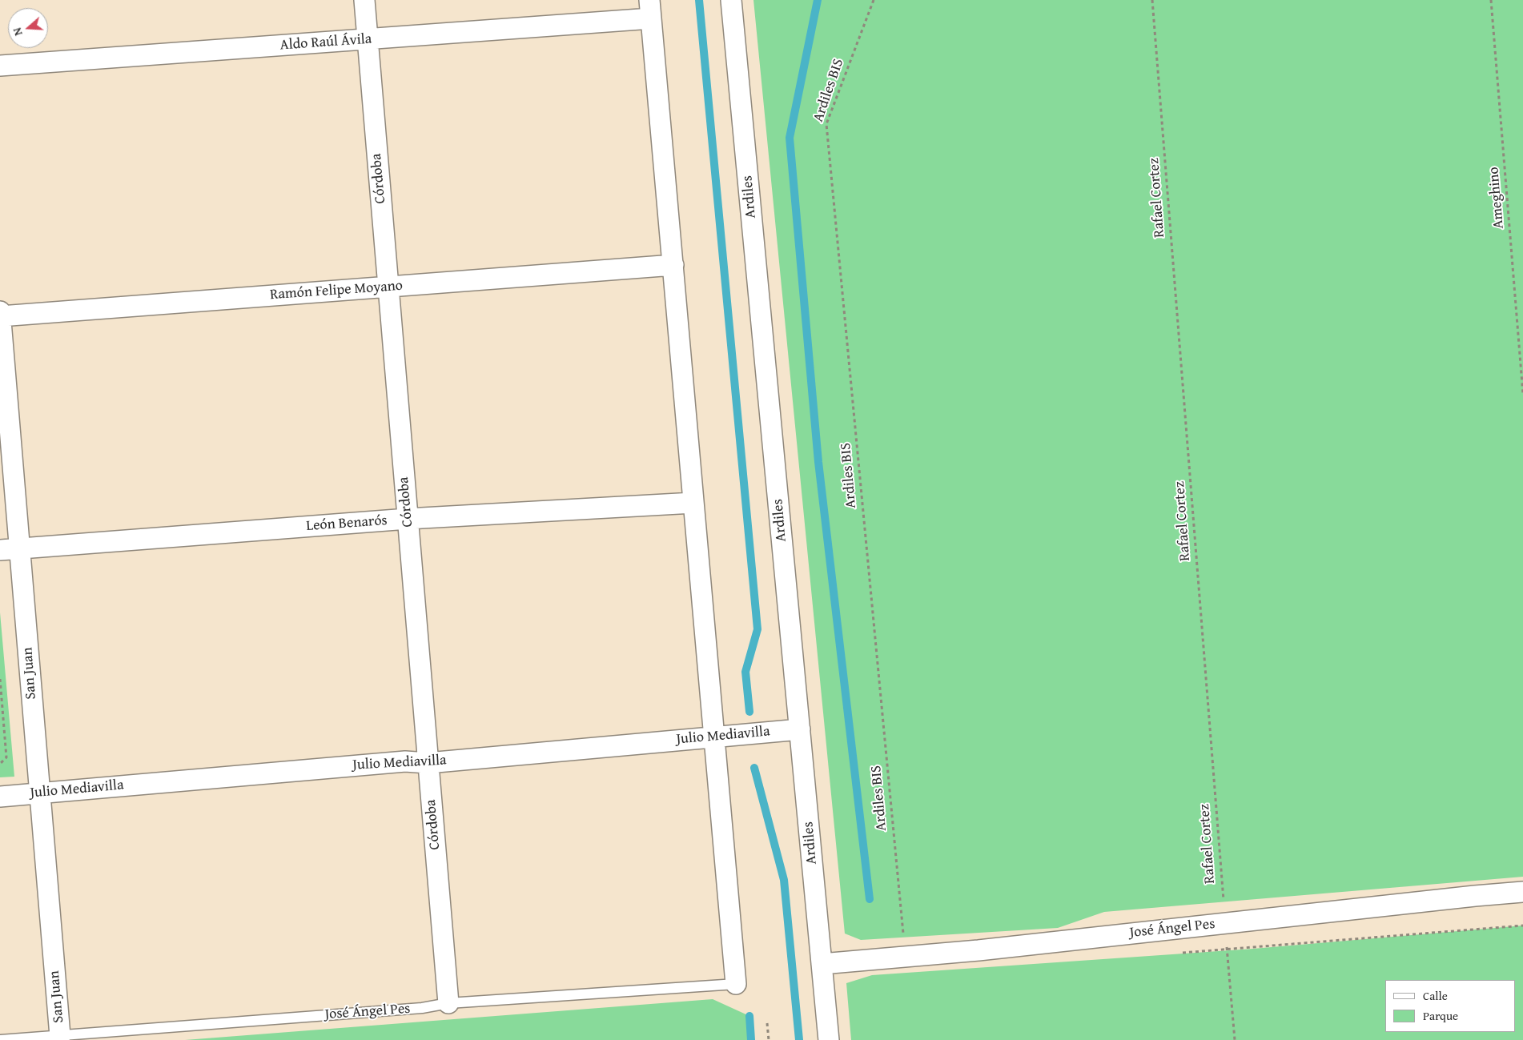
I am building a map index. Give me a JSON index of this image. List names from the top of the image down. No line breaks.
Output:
{"streets":{"street":["Aldo Raúl Ávila","Córdoba","Ardiles","Ramón Felipe Moyano","León Benarós","San Juan","Julio Mediavilla","José Ángel Pes"],"path":["Ardiles BIS","Rafael Cortez","Ameghino"]},"crossings":[["Aldo Raúl Ávila","Córdoba"],["Ardiles BIS","José Ángel Pes"],["Córdoba","Ramón Felipe Moyano"],["Córdoba","León Benarós"],["Córdoba","Julio Mediavilla"],["Córdoba","José Ángel Pes"],["Ardiles","Julio Mediavilla"],["Ardiles","José Ángel Pes"],["Rafael Cortez","José Ángel Pes"],["Ramón Felipe Moyano","San Juan"],["León Benarós","San Juan"],["San Juan","Julio Mediavilla"],["San Juan","José Ángel Pes"]],"legend":["Calle","Parque"],"north":"left"}
